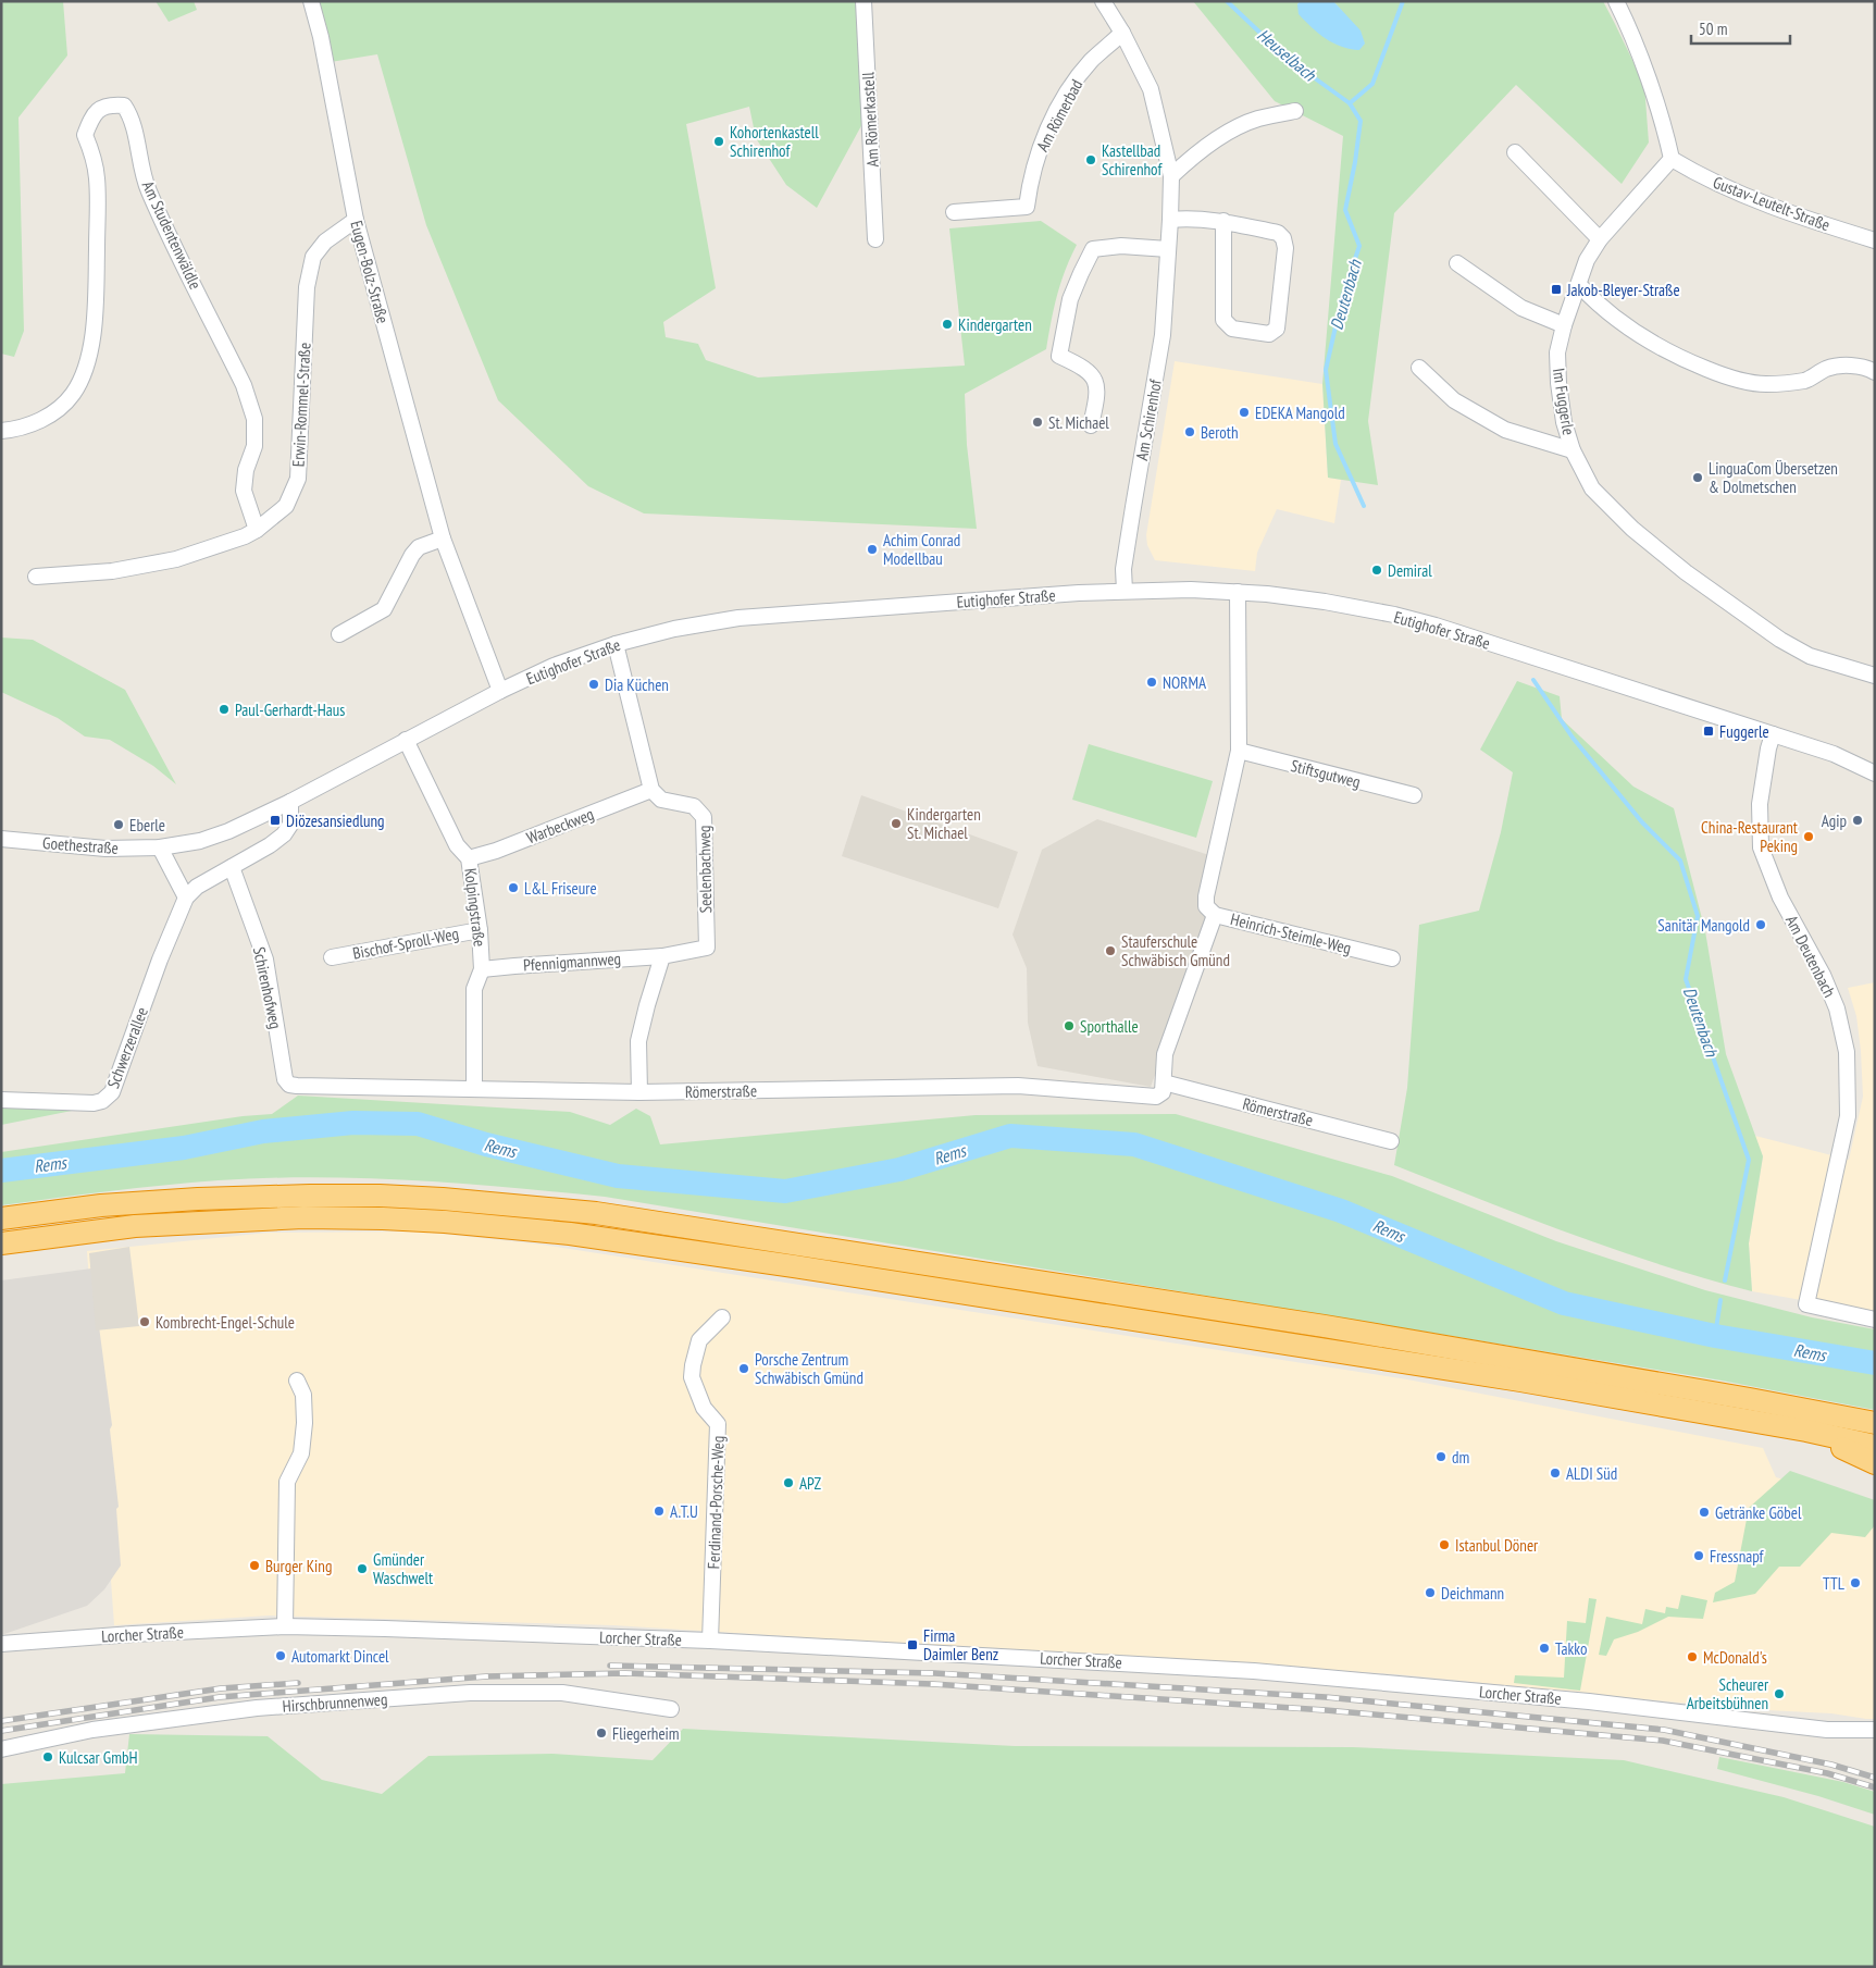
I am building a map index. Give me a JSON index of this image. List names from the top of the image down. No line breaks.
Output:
{"streets":{"street":["Am Römerbad","Am Römerkastell","Gustav-Leutelt-Straße","Am Studentenwäldle","Eugen-Bolz-Straße","Im Fuggerle","Erwin-Rommel-Straße","Am Schirenhof","Eutighofer Straße","Stiftsgutweg","Warbeckweg","Goethestraße","Seelenbachweg","Kolpingstraße","Heinrich-Steimle-Weg","Bischof-Sproll-Weg","Am Deutenbach","Pfennigmannweg","Schirenhofweg","Schwerzerallee","Römerstraße","Ferdinand-Porsche-Weg","Lorcher Straße","Hirschbrunnenweg"]},"crossings":[["Am Römerbad","Am Schirenhof"],["Gustav-Leutelt-Straße","Im Fuggerle"],["Am Studentenwäldle","Erwin-Rommel-Straße"],["Eugen-Bolz-Straße","Erwin-Rommel-Straße"],["Eugen-Bolz-Straße","Eutighofer Straße"],["Am Schirenhof","Eutighofer Straße"],["Eutighofer Straße","Goethestraße"],["Eutighofer Straße","Kolpingstraße"],["Eutighofer Straße","Am Deutenbach"],["Eutighofer Straße","Schwerzerallee"],["Warbeckweg","Seelenbachweg"],["Warbeckweg","Kolpingstraße"],["Seelenbachweg","Pfennigmannweg"],["Kolpingstraße","Bischof-Sproll-Weg"],["Kolpingstraße","Pfennigmannweg"],["Kolpingstraße","Römerstraße"],["Heinrich-Steimle-Weg","Römerstraße"],["Schirenhofweg","Schwerzerallee"],["Schirenhofweg","Römerstraße"],["Ferdinand-Porsche-Weg","Lorcher Straße"]],"water":["Heuselbach","Deutenbach","Rems"],"places":{"other":["Kohortenkastell Schirenhof","Kastellbad Schirenhof","Kindergarten","EDEKA Mangold","St. Michael","Beroth","LinguaCom Übersetzen & Dolmetschen","Achim Conrad Modellbau","Demiral","NORMA","Dia Küchen","Paul-Gerhardt-Haus","Agip","Kindergarten St. Michael","Eberle","China-Restaurant Peking","L&L Friseure","Sanitär Mangold","Stauferschule Schwäbisch Gmünd","Sporthalle","Kombrecht-Engel-Schule","Porsche Zentrum Schwäbisch Gmünd","dm","ALDI Süd","APZ","A.T.U","Getränke Göbel","Istanbul Döner","Fressnapf","Burger King","Gmünder Waschwelt","TTL","Deichmann","Takko","Automarkt Dincel","McDonald's","Scheurer Arbeitsbühnen","Fliegerheim","Kulcsar GmbH"],"transit":["Jakob-Bleyer-Straße","Fuggerle","Diözesansiedlung","Firma Daimler Benz"]},"scale_bar":"50 m"}
